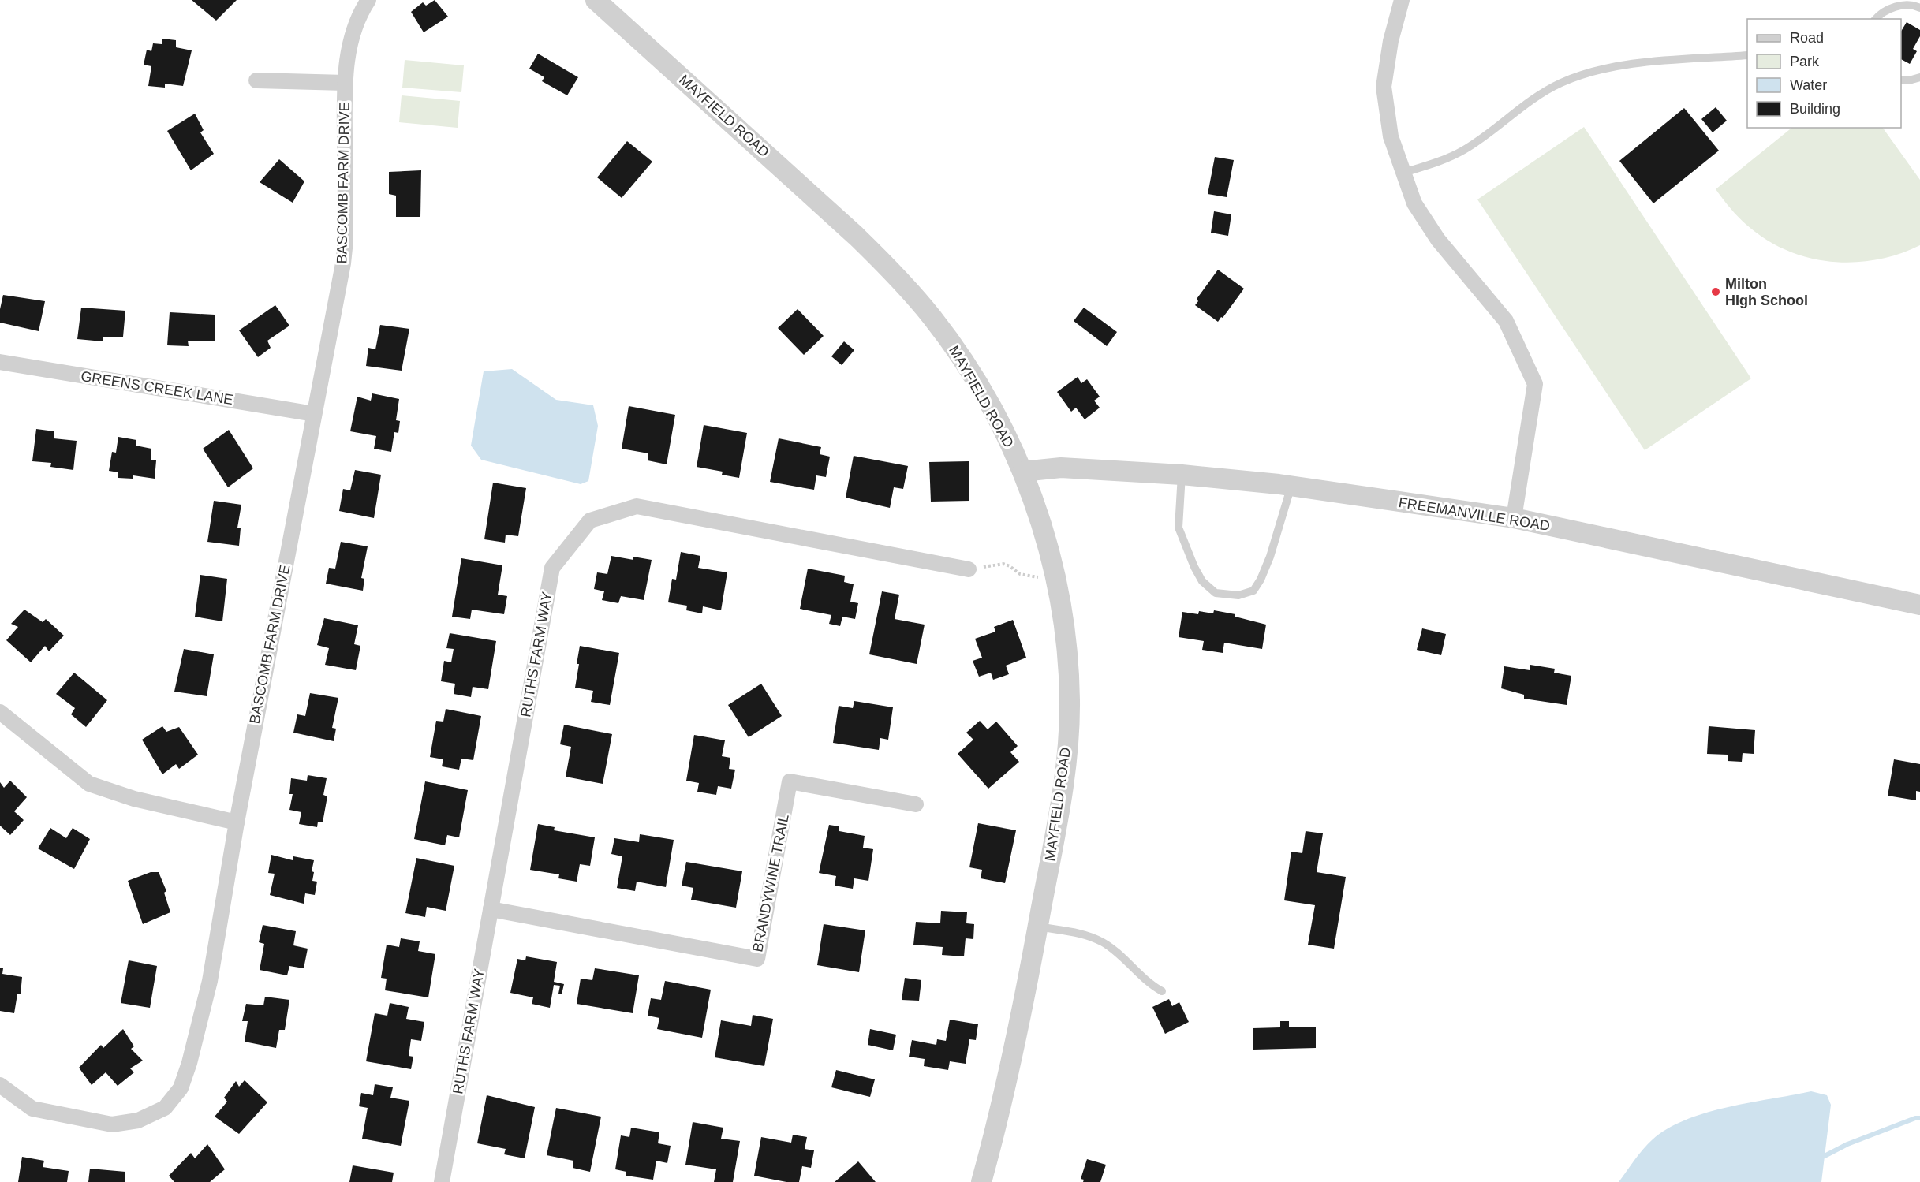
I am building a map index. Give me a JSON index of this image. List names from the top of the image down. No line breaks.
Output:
{"streets":{"street":["MAYFIELD ROAD","BASCOMB FARM DRIVE","GREENS CREEK LANE","FREEMANVILLE ROAD","RUTHS FARM WAY","BRANDYWINE TRAIL"]},"crossings":[["MAYFIELD ROAD","FREEMANVILLE ROAD"],["BASCOMB FARM DRIVE","GREENS CREEK LANE"],["RUTHS FARM WAY","BRANDYWINE TRAIL"]],"places":["Milton HIgh School"],"legend":["Road","Park","Water","Building"]}
